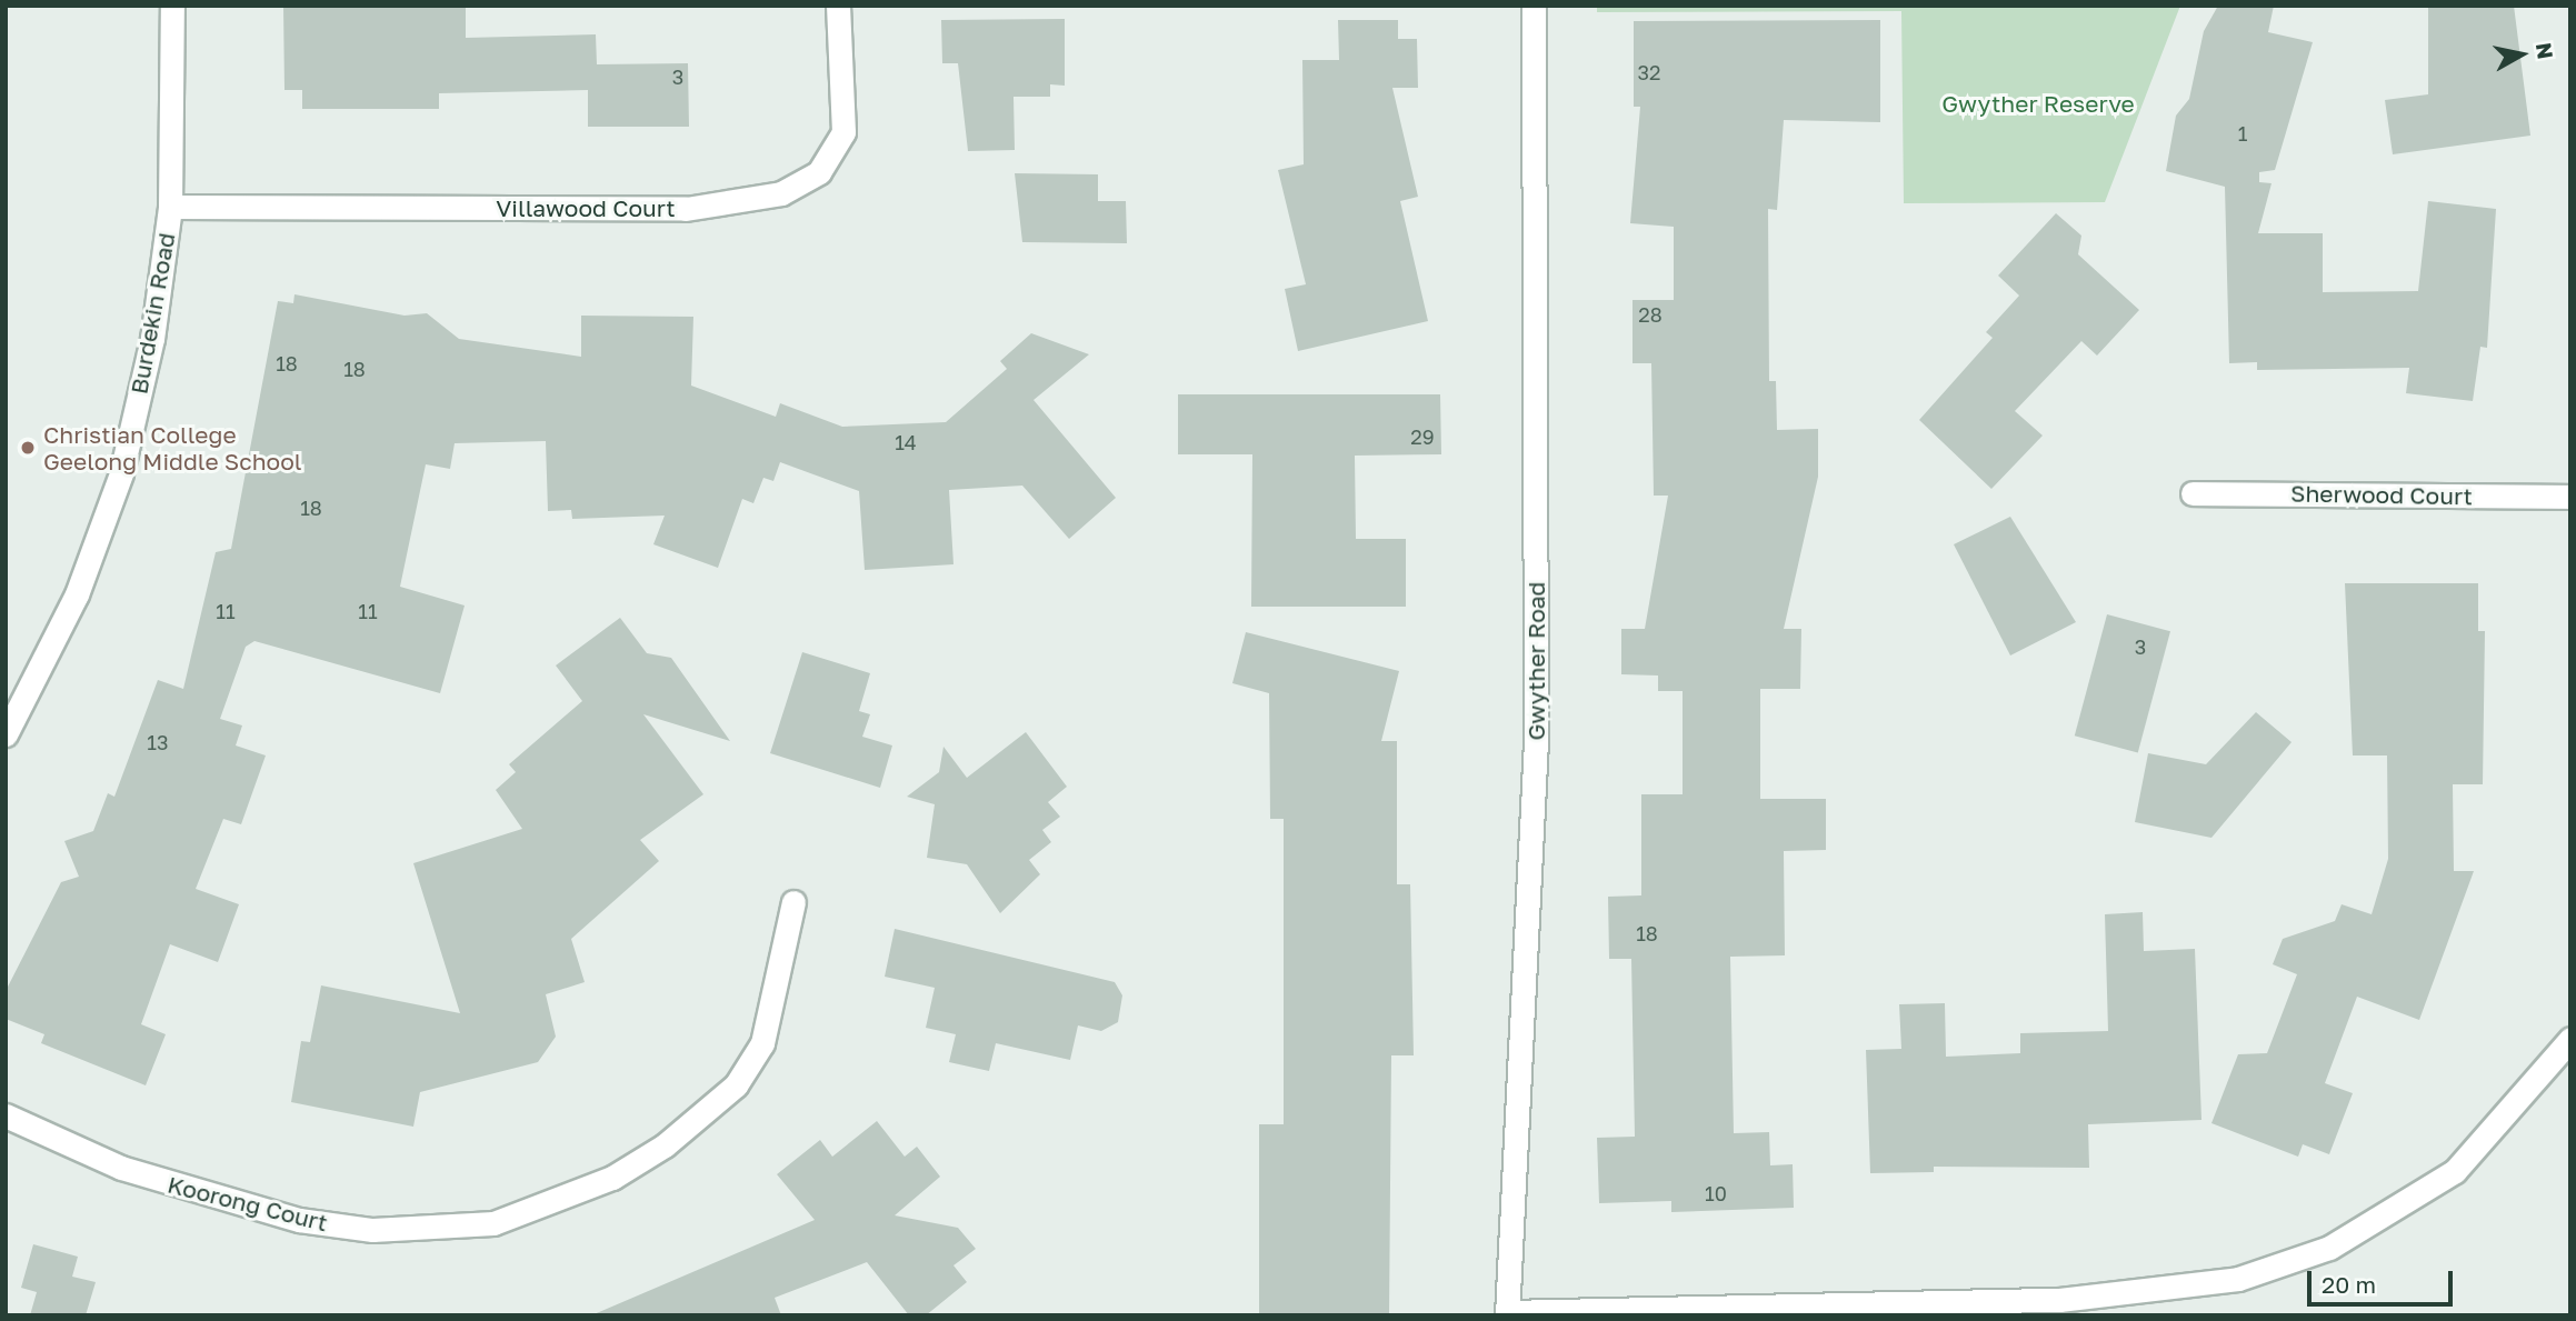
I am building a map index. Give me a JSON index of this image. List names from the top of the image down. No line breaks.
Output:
{"streets":{"street":["Villawood Court","Burdekin Road","Sherwood Court","Gwyther Road","Koorong Court"]},"crossings":[["Villawood Court","Burdekin Road"]],"parks":["Gwyther Reserve"],"places":["Christian College Geelong Middle School"],"house_numbers":["32","3","1","28","18","18","29","14","18","11","11","3","13","18","10"],"scale_bar":"20 m","north":"right"}
